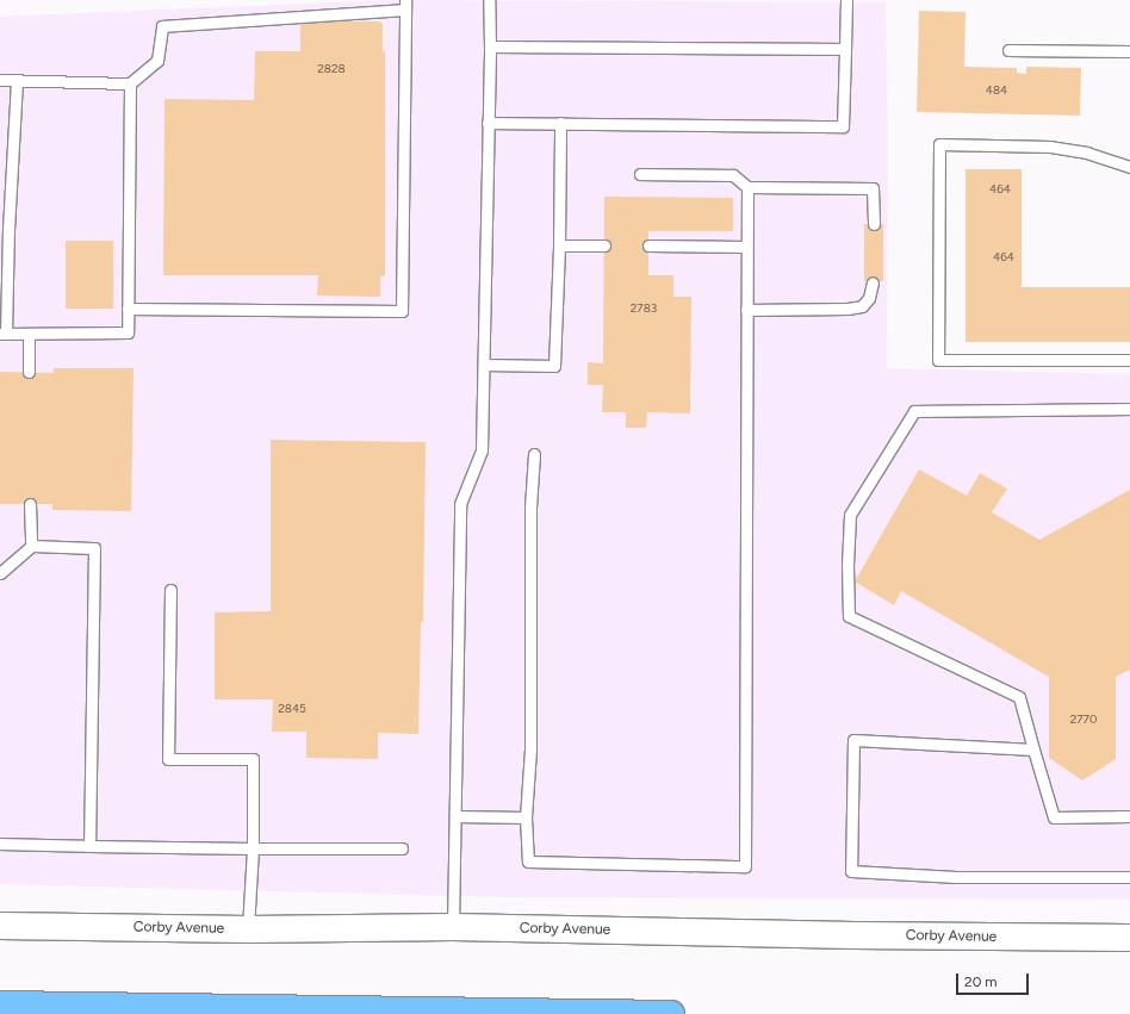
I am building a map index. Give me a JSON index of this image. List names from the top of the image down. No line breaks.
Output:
{"streets":{"street":["Corby Avenue"]},"house_numbers":["2828","484","464","464","2783","2845","2770"],"scale_bar":"20 m"}
